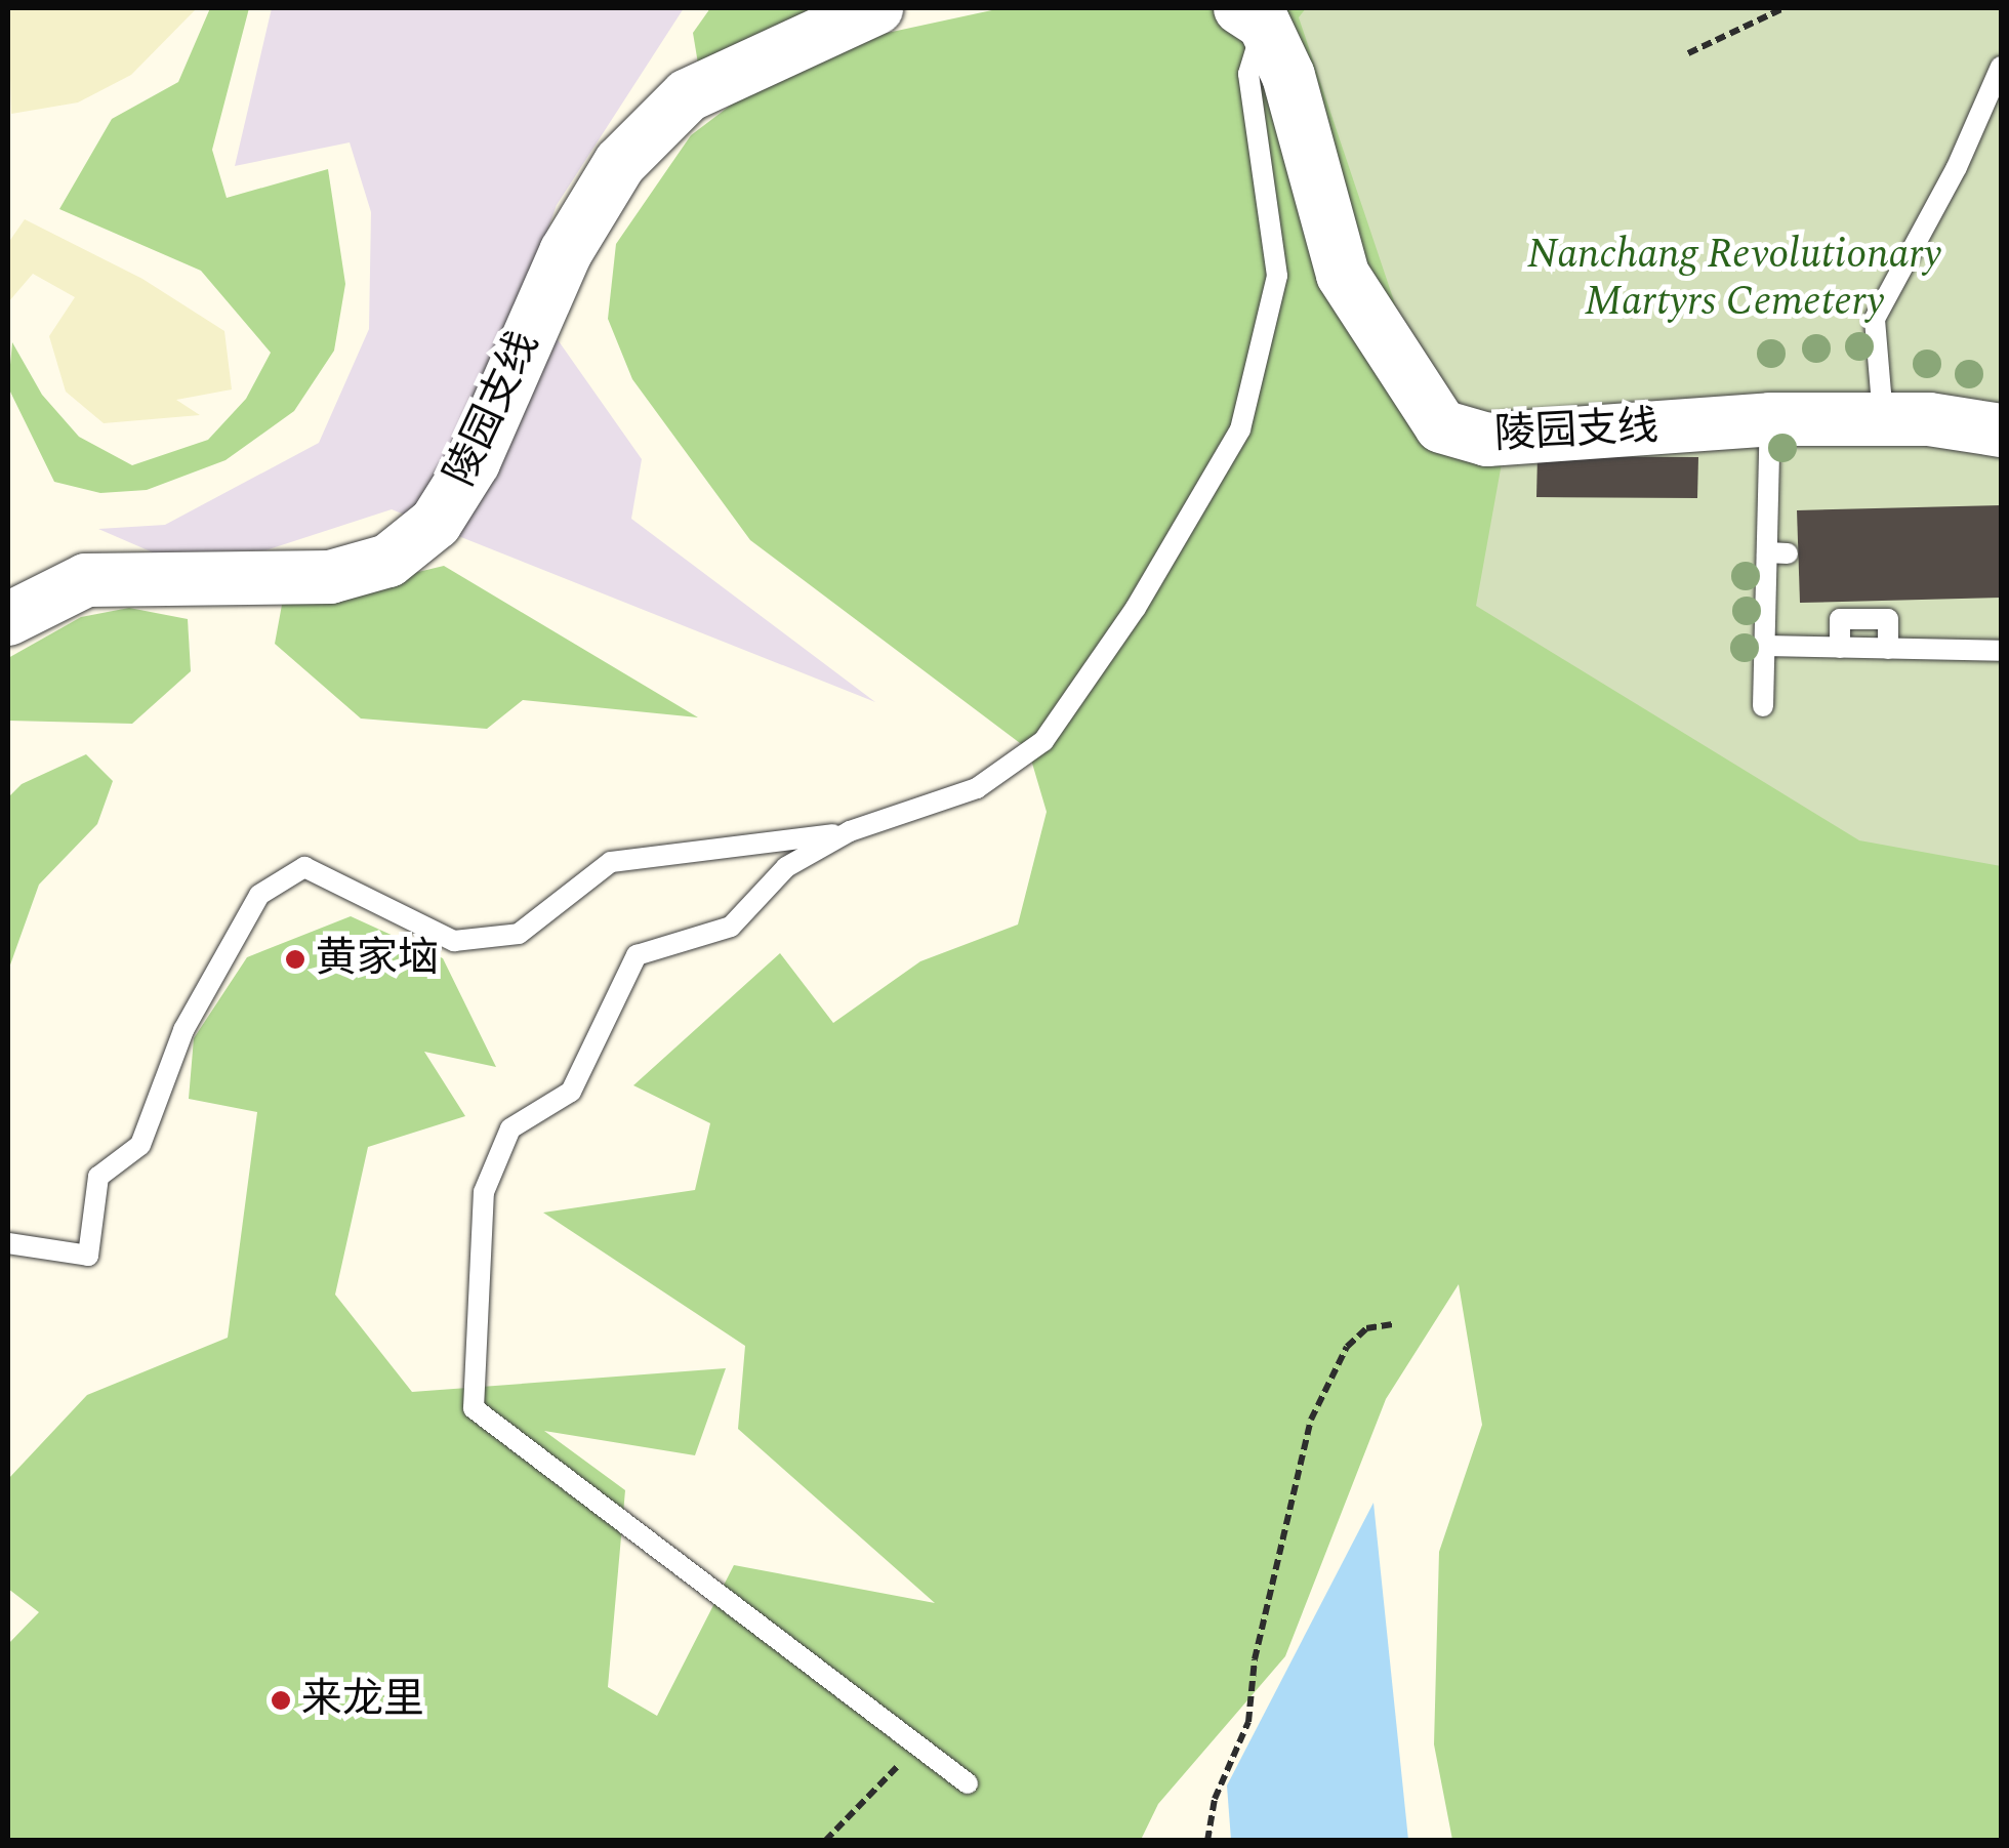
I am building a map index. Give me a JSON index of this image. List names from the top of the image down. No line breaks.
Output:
{"streets":{"street":["陵园支线"]},"parks":["Nanchang Revolutionary Martyrs Cemetery"],"places":["黄家垴","来龙里"]}
